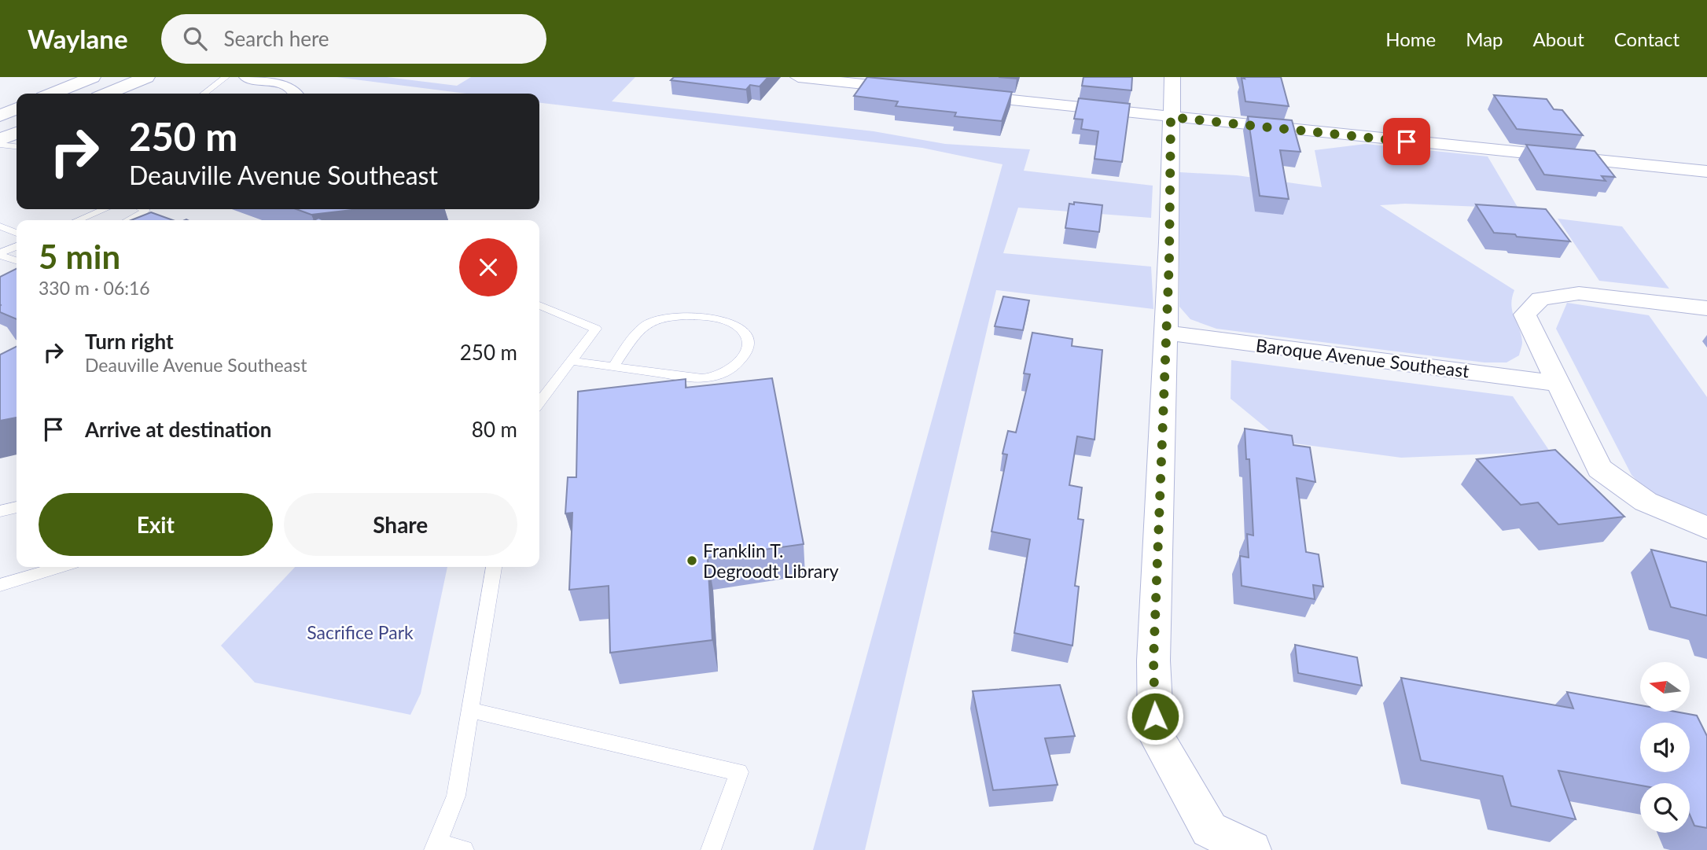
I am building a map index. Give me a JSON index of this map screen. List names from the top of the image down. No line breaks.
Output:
{"streets":{"street":["Baroque Avenue Southeast"]},"parks":["Sacrifice Park"],"places":["Franklin T. Degroodt Library"],"north":"left","page":{"header":"Waylane","search":"Search here","nav":["Home","Map","About","Contact"],"turn":["250 m","Deauville Avenue Southeast"],"heading":["5 min","330 m · 06:16"],"list":[{"name":"Turn right","note":"Deauville Avenue Southeast","value":"250 m"},{"name":"Arrive at destination","value":"80 m"}],"buttons":["Exit","Share"]}}
